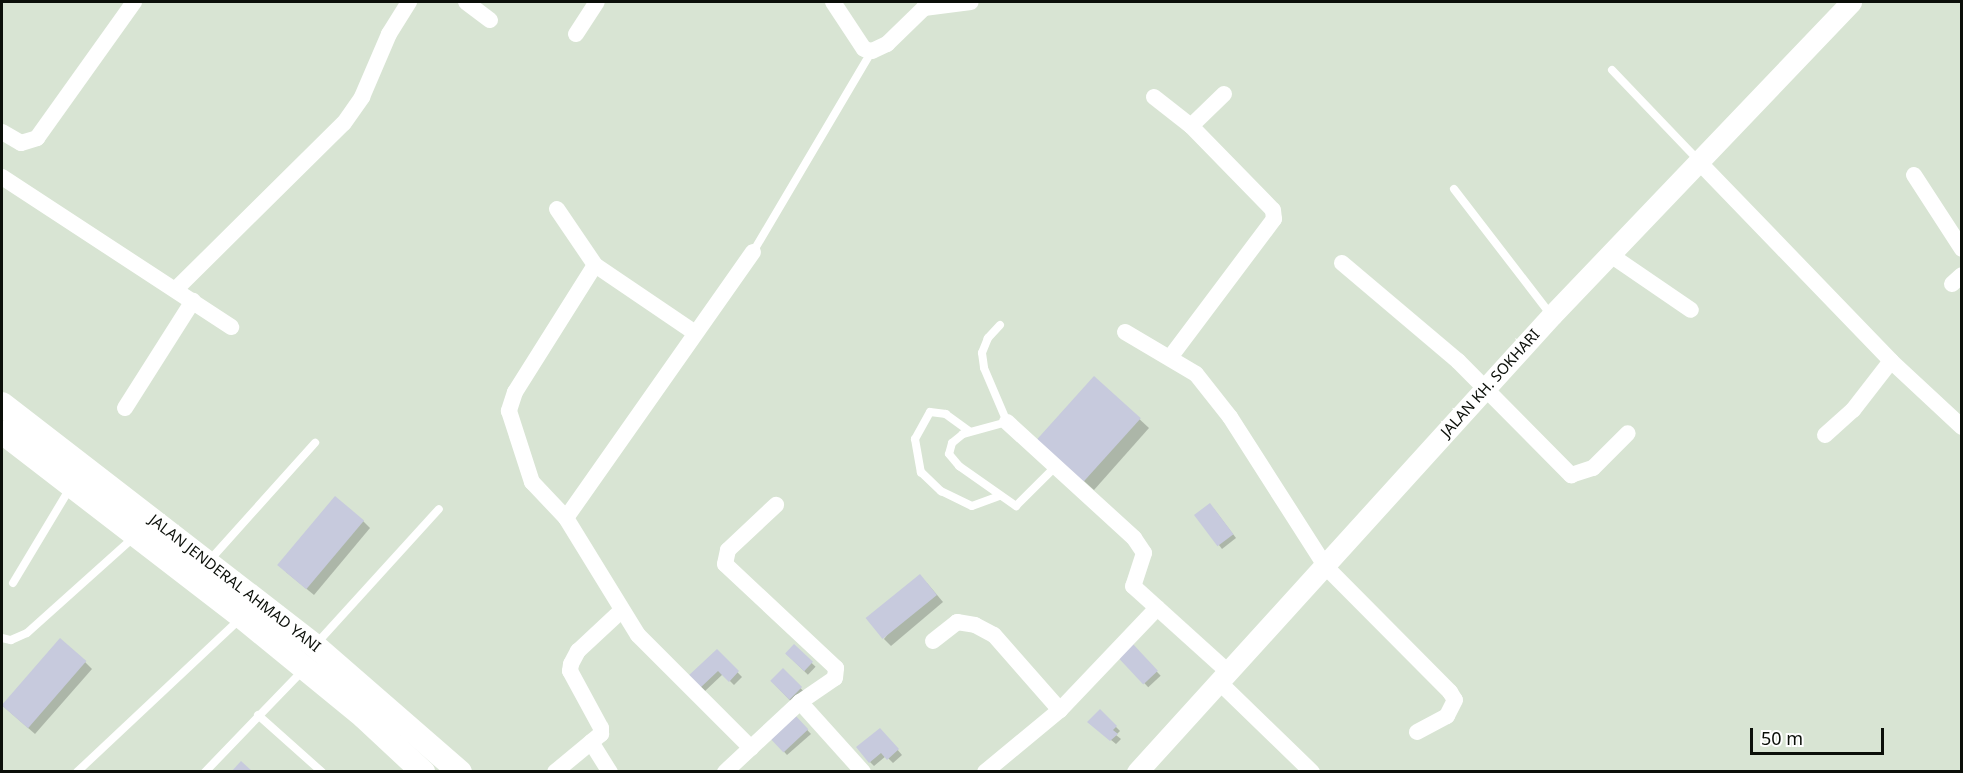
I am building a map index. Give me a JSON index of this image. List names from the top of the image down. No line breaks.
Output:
{"streets":{"main road":["JALAN JENDERAL AHMAD YANI"],"street":["JALAN KH. SOKHARI"]},"scale_bar":"50 m"}
